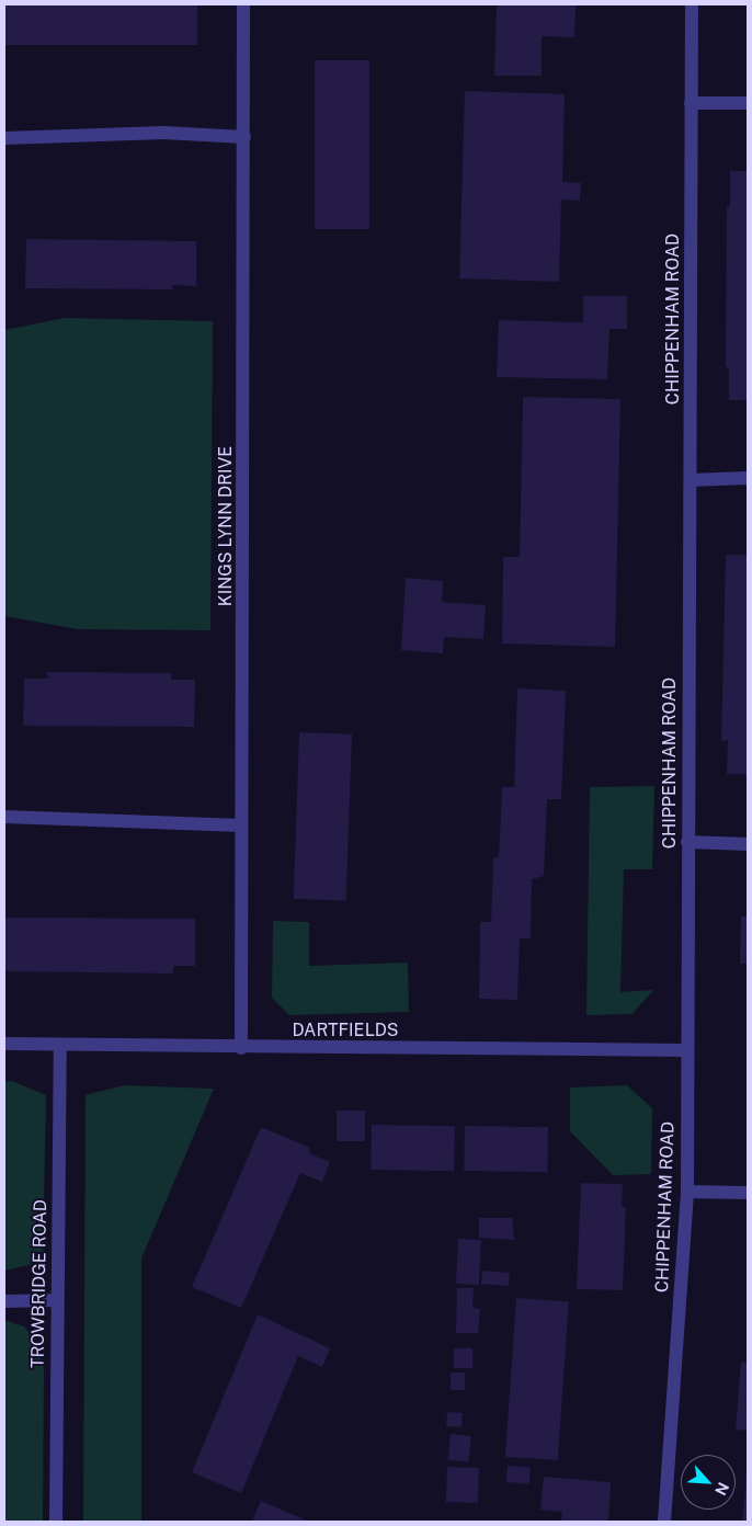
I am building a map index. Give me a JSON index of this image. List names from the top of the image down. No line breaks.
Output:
{"streets":{"street":["CHIPPENHAM ROAD","KINGS LYNN DRIVE","DARTFIELDS","TROWBRIDGE ROAD"]},"crossings":[["CHIPPENHAM ROAD","DARTFIELDS"],["KINGS LYNN DRIVE","DARTFIELDS"],["DARTFIELDS","TROWBRIDGE ROAD"]],"north":"bottom right"}
